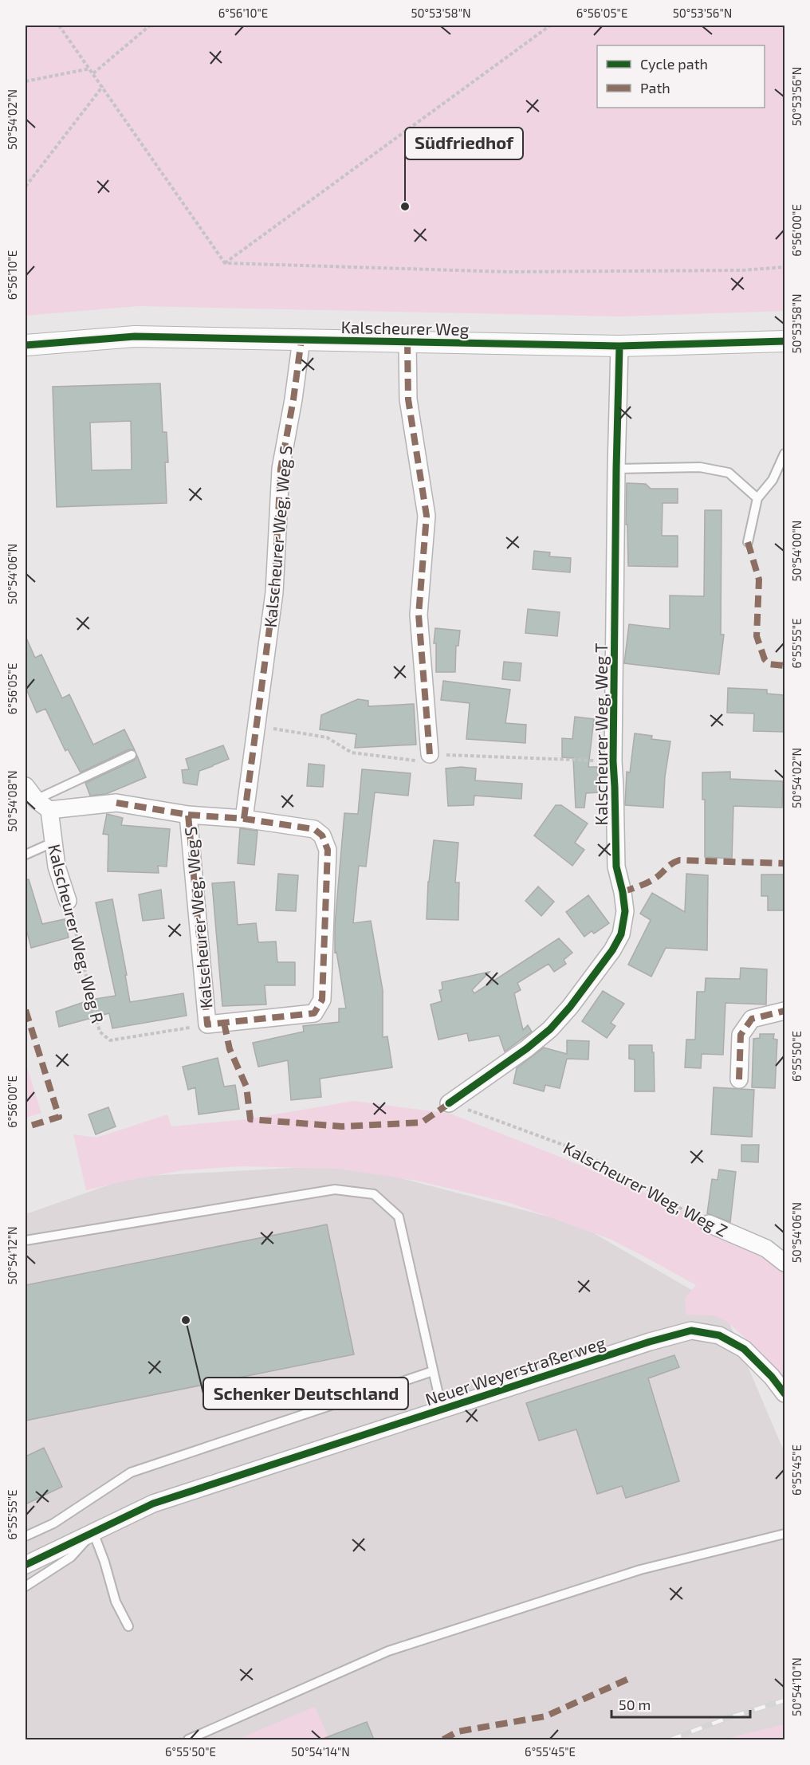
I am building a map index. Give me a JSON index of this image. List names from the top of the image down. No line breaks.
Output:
{"streets":{"street":["Kalscheurer Weg","Kalscheurer Weg, Weg S","Kalscheurer Weg, Weg T","Kalscheurer Weg, Weg R","Kalscheurer Weg, Weg Z","Neuer Weyerstraßerweg"]},"crossings":[["Kalscheurer Weg","Kalscheurer Weg, Weg S"],["Kalscheurer Weg","Kalscheurer Weg, Weg T"],["Kalscheurer Weg, Weg S","Kalscheurer Weg, Weg R"],["Kalscheurer Weg, Weg T","Kalscheurer Weg, Weg Z"]],"places":["Südfriedhof","Schenker Deutschland"],"legend":["Cycle path","Path"],"scale_bar":"50 m","coordinates":["6°56'10\"E","50°53'58\"N","6°56'05\"E","50°53'56\"N","50°54'02\"N","6°56'00\"E","50°54'00\"N","50°54'06\"N","6°55'55\"E","50°54'08\"N","6°55'50\"E","50°54'12\"N","6°55'45\"E","50°54'10\"N","50°54'14\"N"]}
